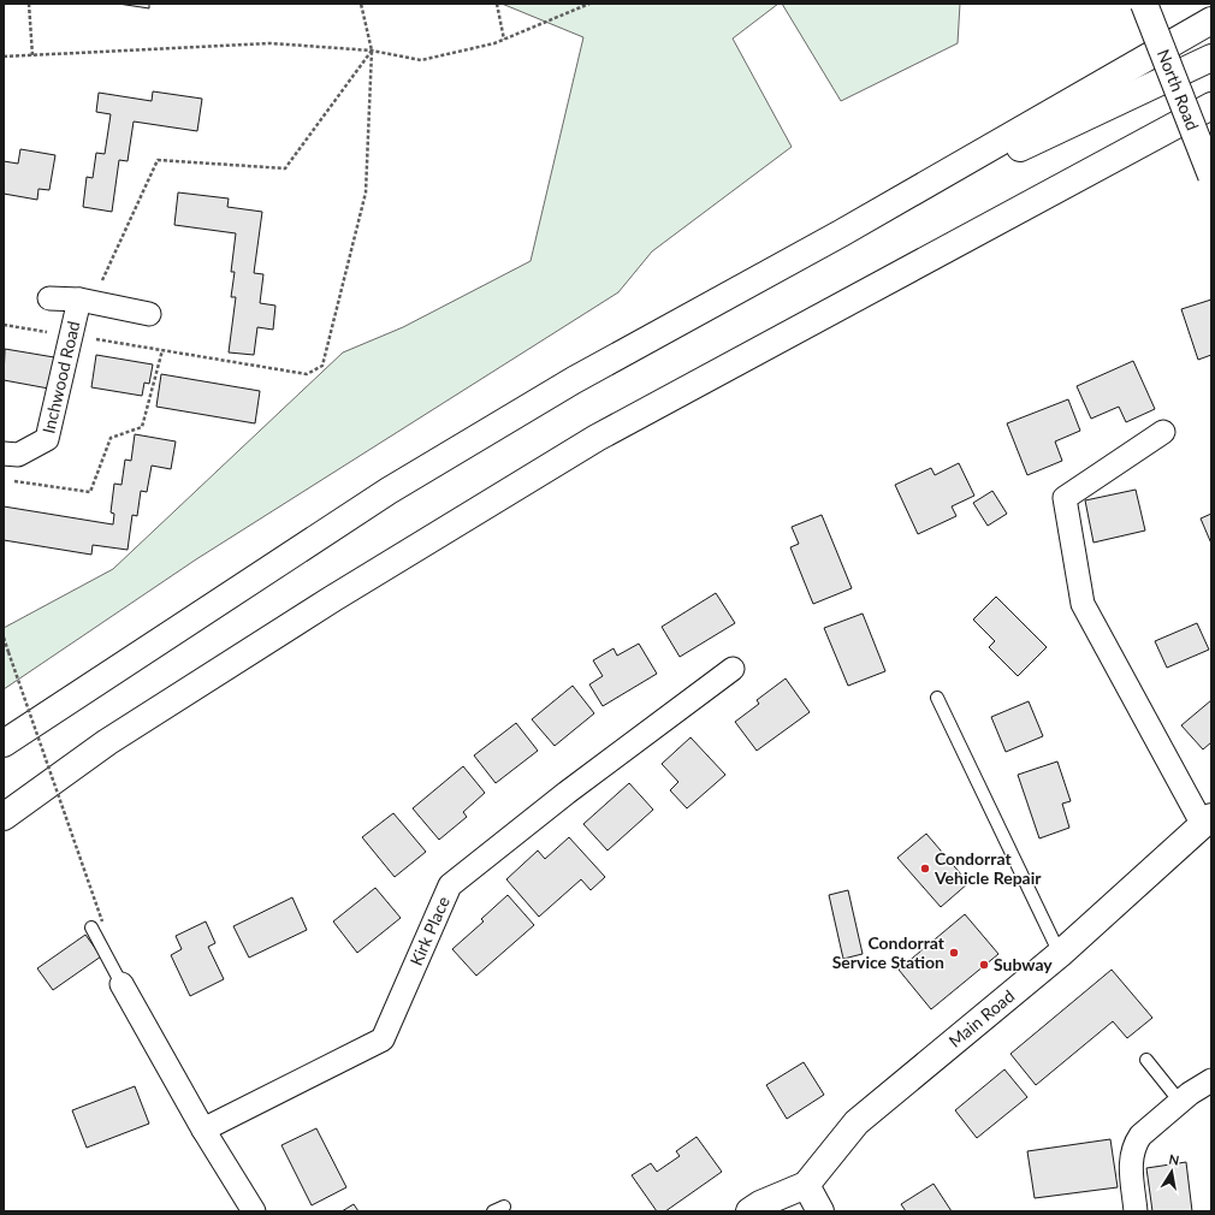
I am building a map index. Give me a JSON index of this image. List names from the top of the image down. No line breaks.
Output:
{"streets":{"main road":["North Road","Main Road"],"street":["Inchwood Road","Kirk Place"]},"places":["Condorrat Vehicle Repair","Condorrat Service Station","Subway"],"north":"top"}
